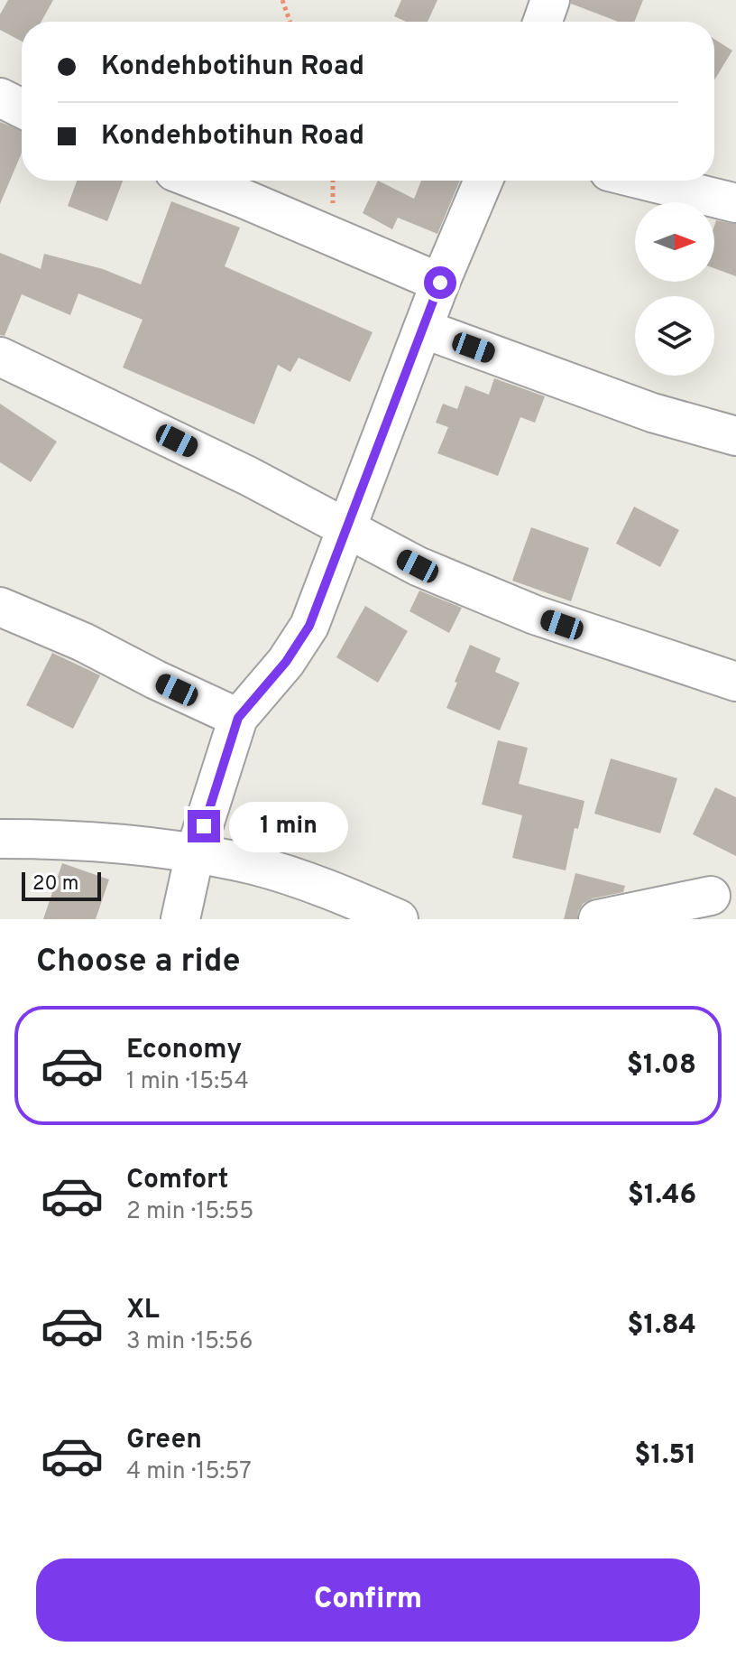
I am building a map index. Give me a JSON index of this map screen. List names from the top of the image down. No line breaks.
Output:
{"scale_bar":"20 m","north":"right","page":{"banner":["Kondehbotihun Road","Kondehbotihun Road"],"bubble":"1 min","scale":"20 m","heading":"Choose a ride","list":[{"name":"Economy","note":"1 min · 15:54","value":"$1.08"},{"name":"Comfort","note":"2 min · 15:55","value":"$1.46"},{"name":"XL","note":"3 min · 15:56","value":"$1.84"},{"name":"Green","note":"4 min · 15:57","value":"$1.51"}],"buttons":"Confirm"}}
